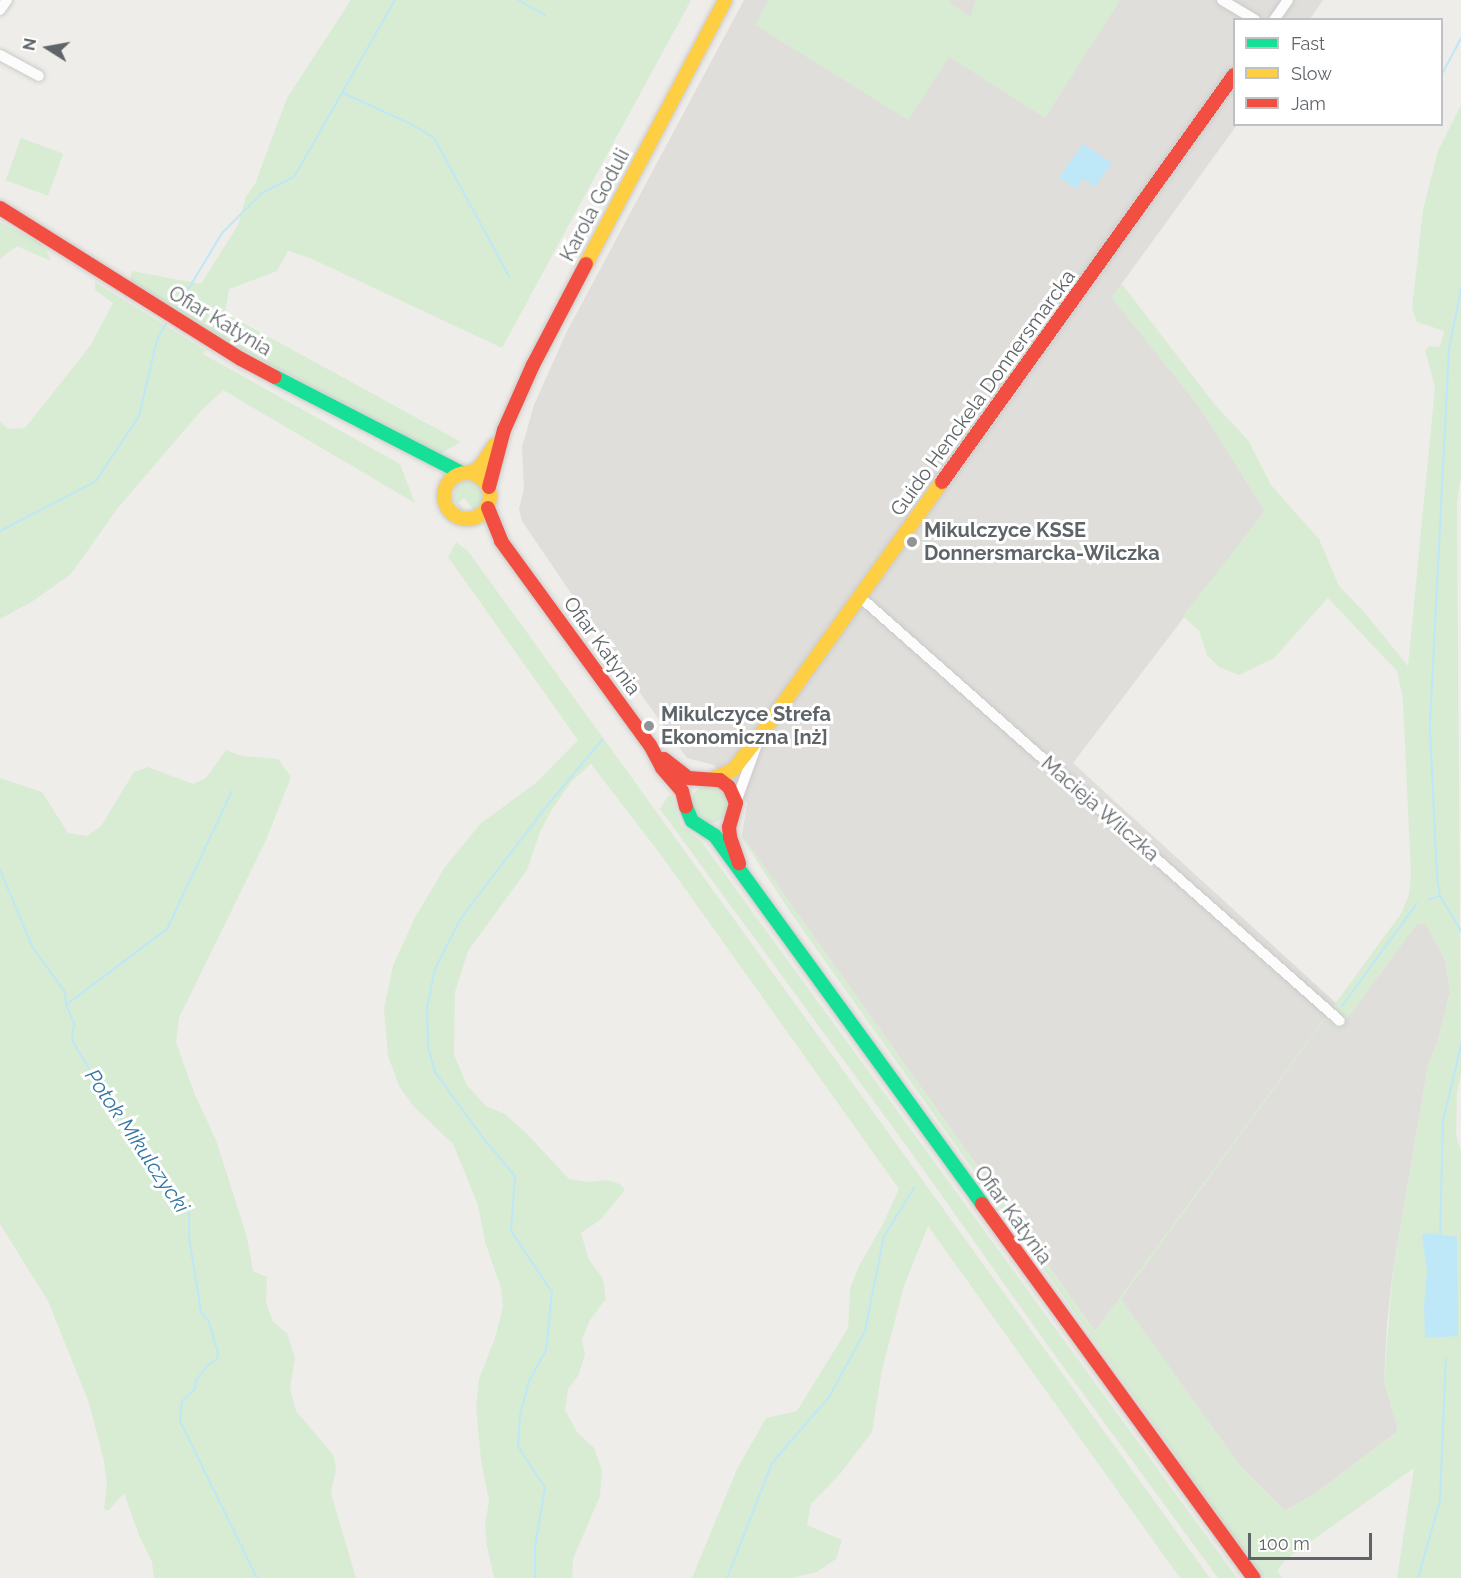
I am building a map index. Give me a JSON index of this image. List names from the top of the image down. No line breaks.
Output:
{"streets":{"street":["Karola Goduli","Ofiar Katynia","Guido Henckela Donnersmarcka","Macieja Wilczka"]},"crossings":[["Karola Goduli","Ofiar Katynia"],["Ofiar Katynia","Guido Henckela Donnersmarcka"],["Guido Henckela Donnersmarcka","Macieja Wilczka"]],"water":["Potok Mikulczycki"],"places":["Mikulczyce KSSE Donnersmarcka-Wilczka","Mikulczyce Strefa Ekonomiczna [nż]"],"legend":["Fast","Slow","Jam"],"scale_bar":"100 m","north":"left"}
